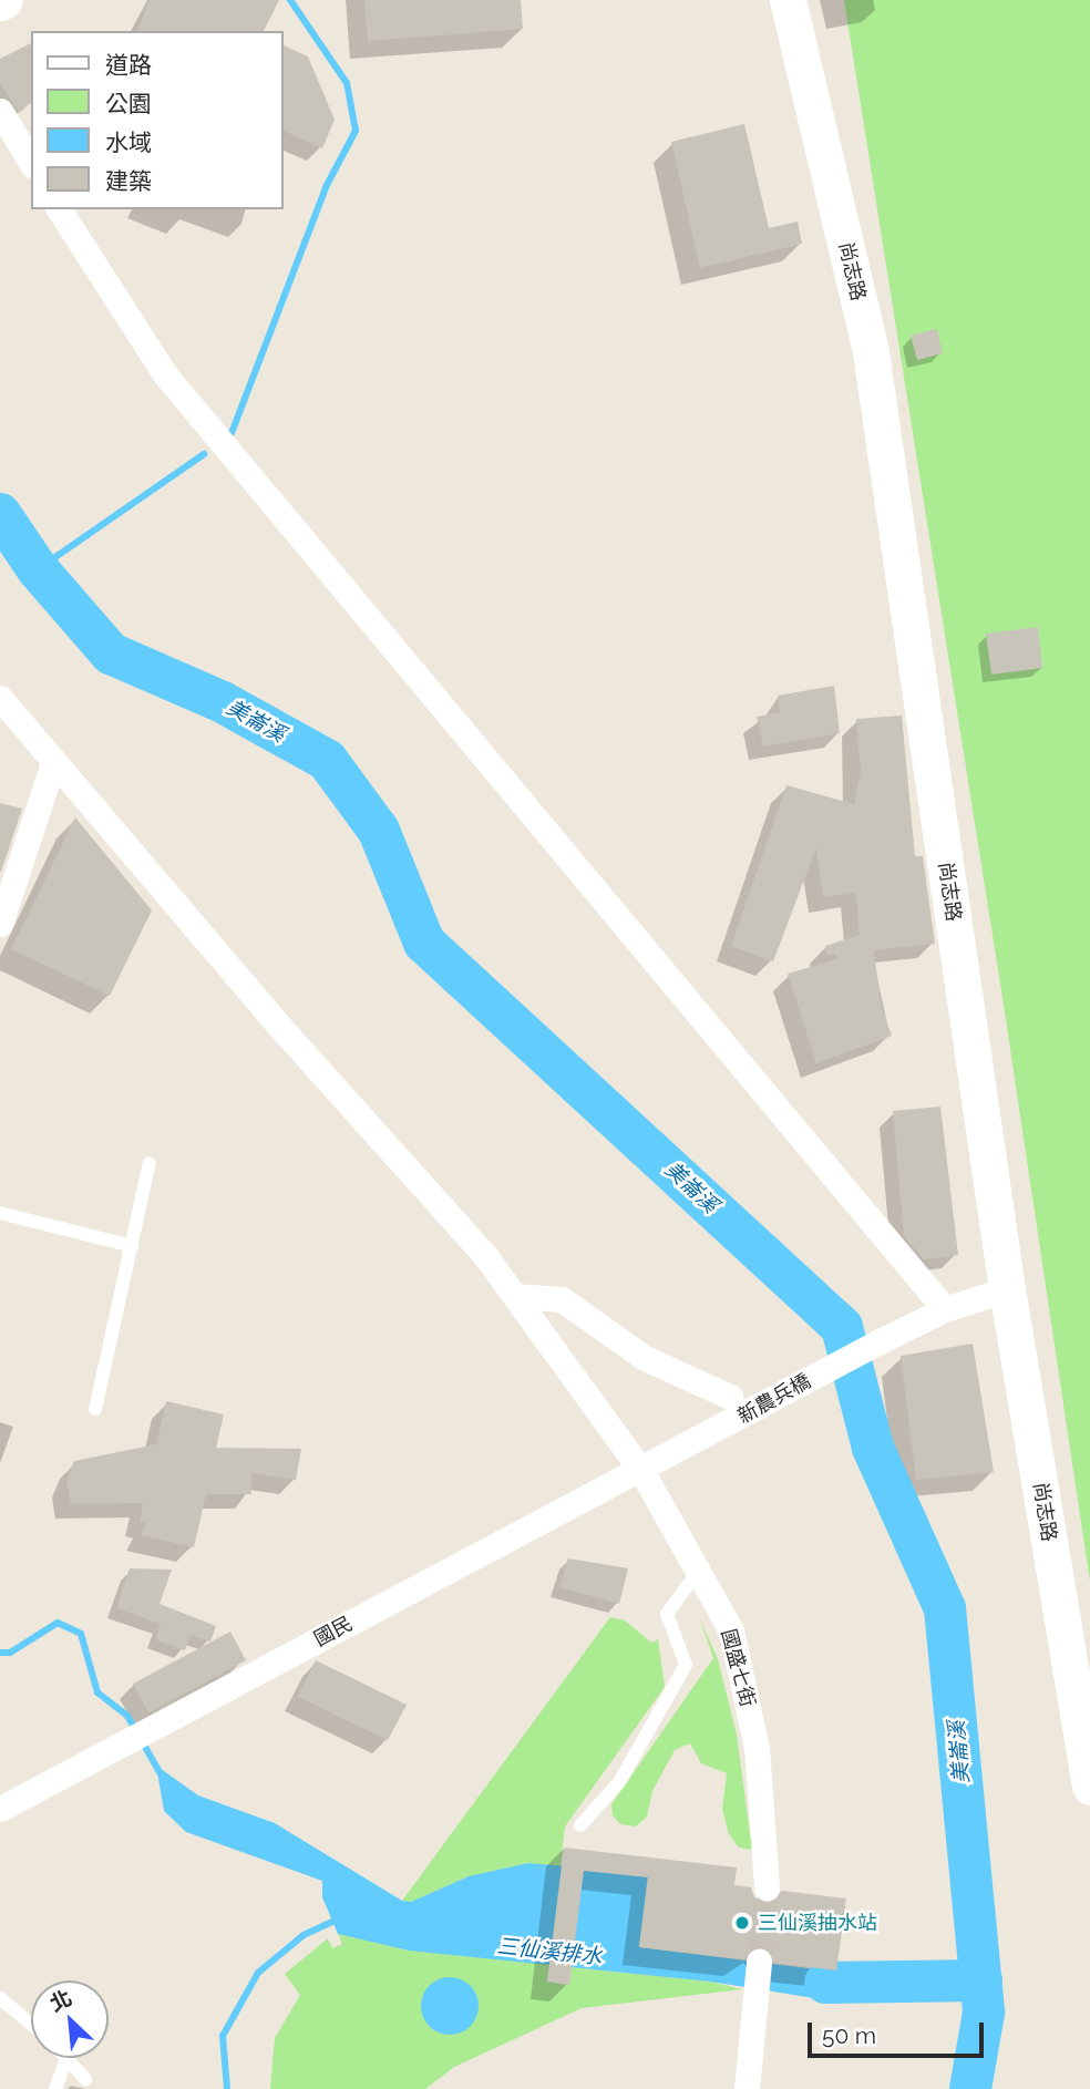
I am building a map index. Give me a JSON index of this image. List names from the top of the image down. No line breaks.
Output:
{"streets":{"street":["尚志路","新農兵橋","國民","國盛七街"]},"crossings":[["尚志路","新農兵橋"],["新農兵橋","國民"],["國民","國盛七街"]],"water":["美崙溪","三仙溪排水"],"places":["三仙溪抽水站"],"legend":["道路","公園","水域","建築"],"scale_bar":"50 m","north":"top left"}
